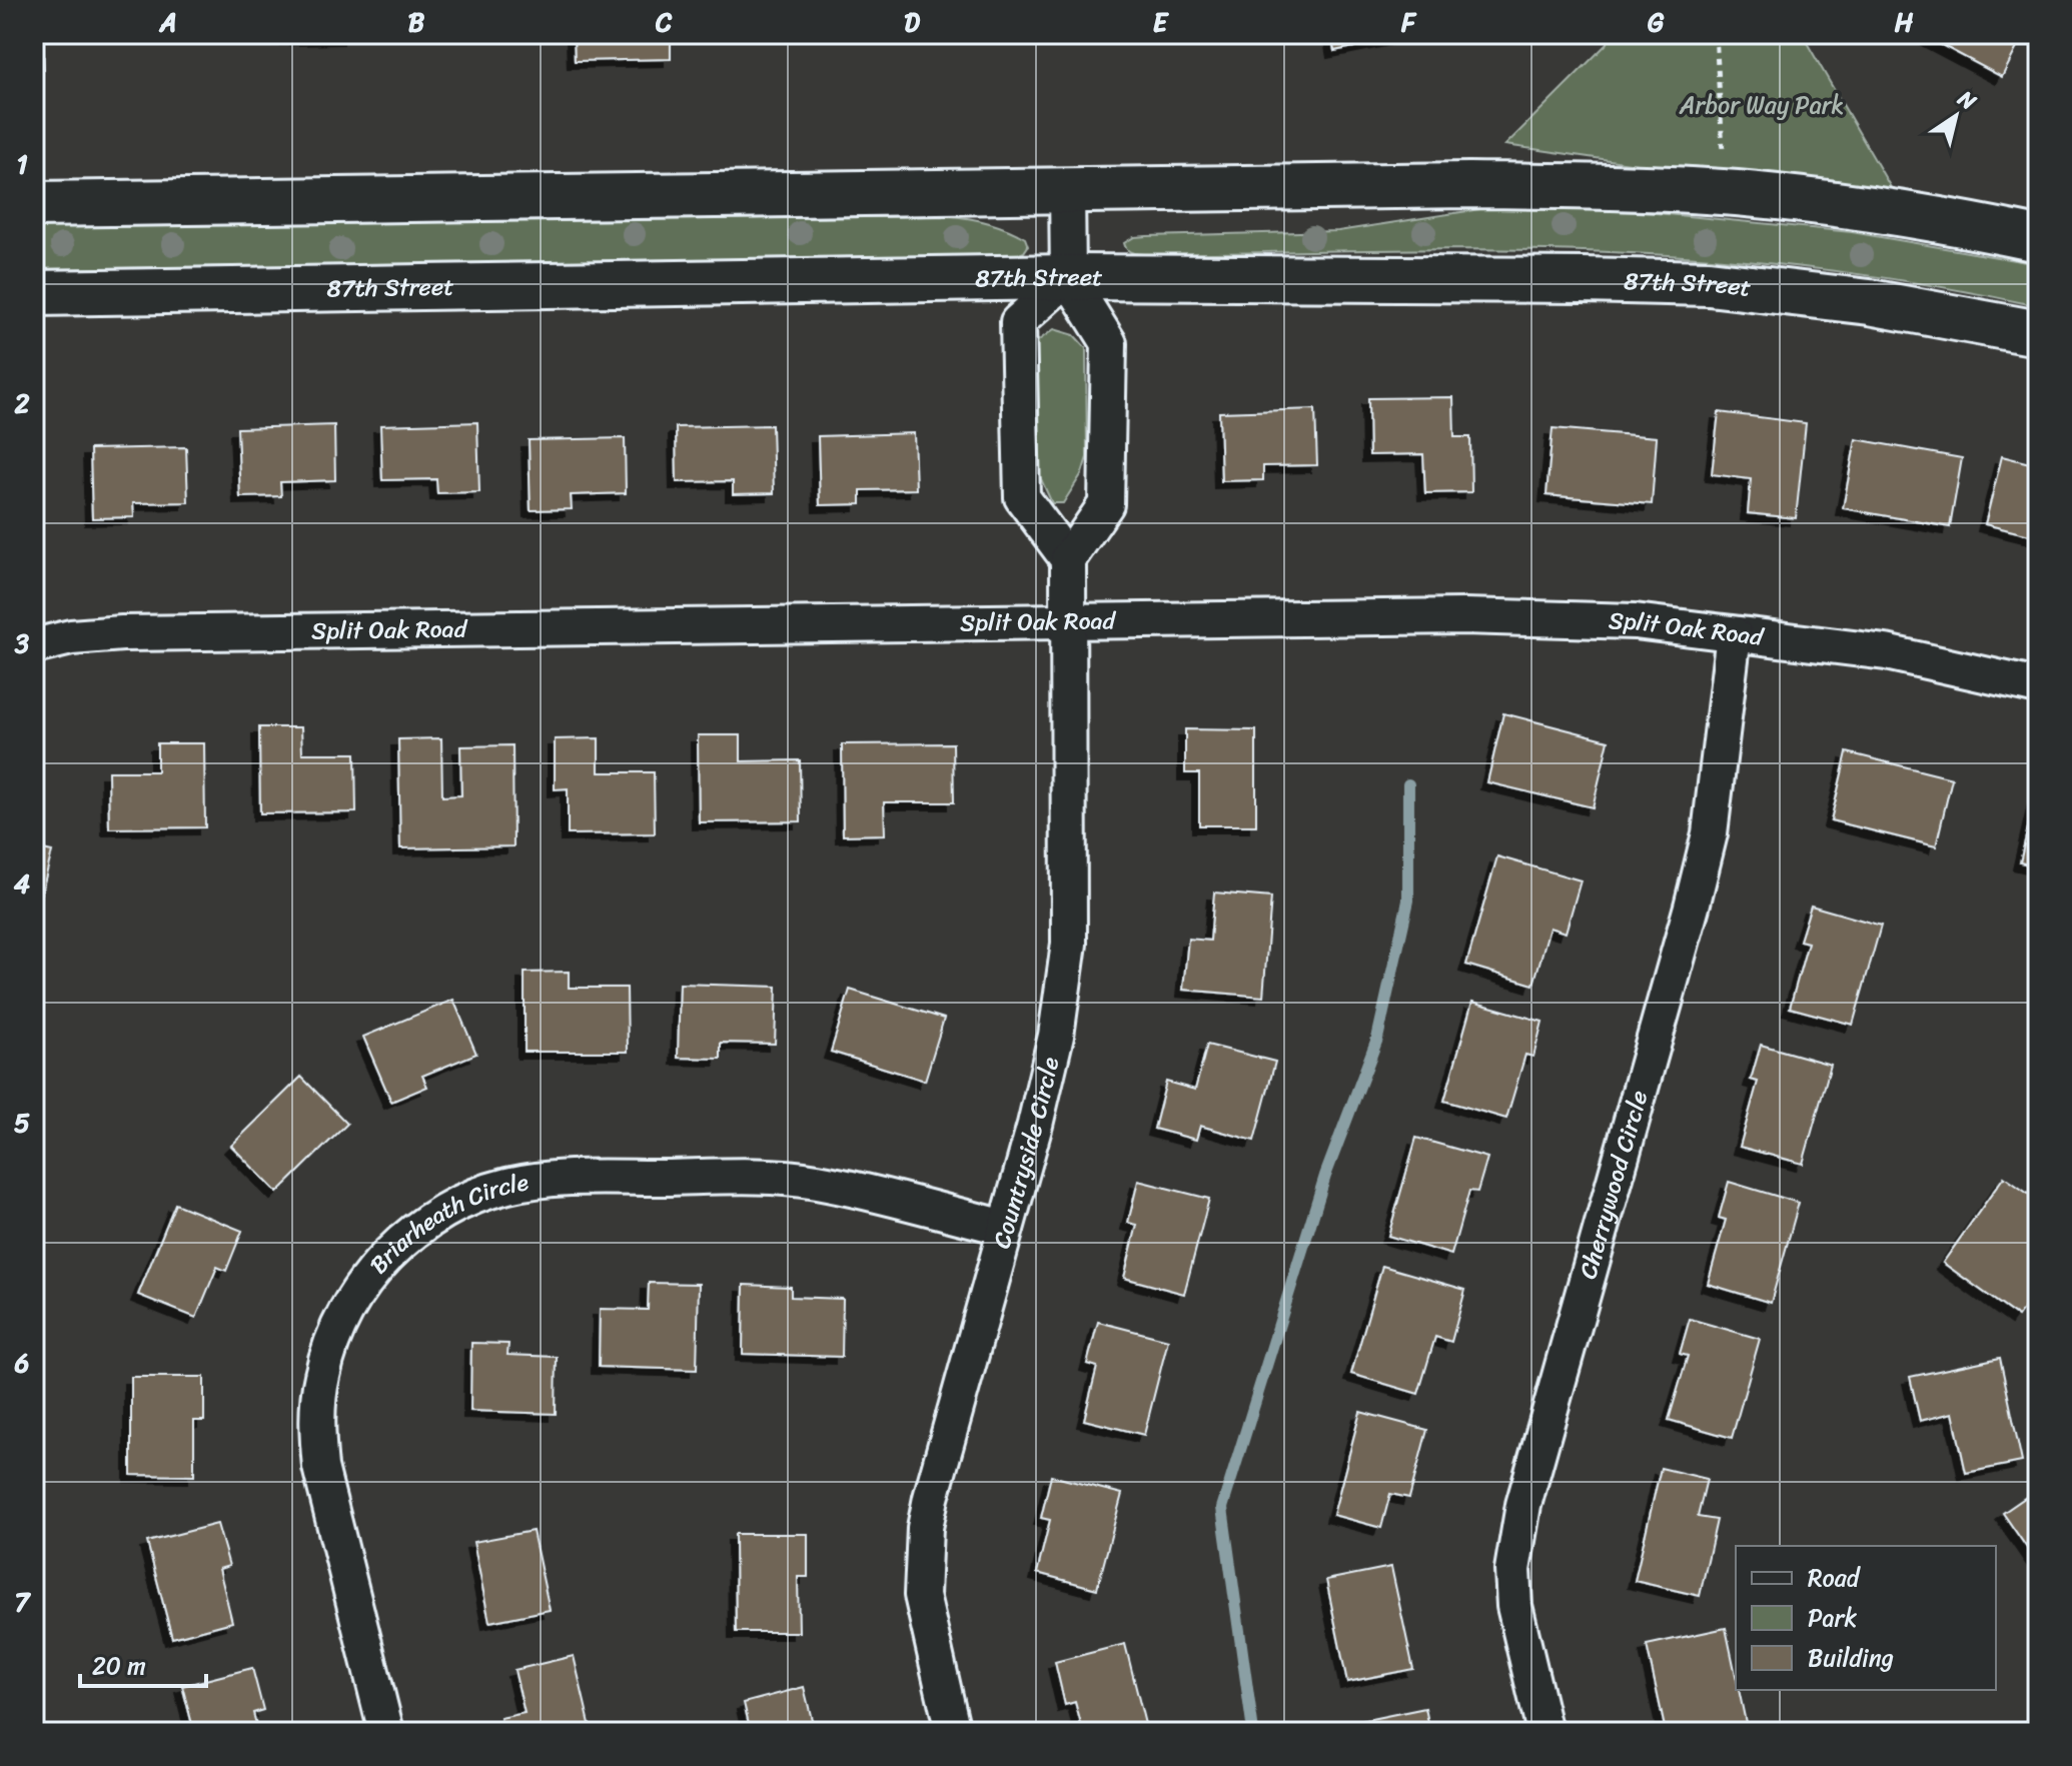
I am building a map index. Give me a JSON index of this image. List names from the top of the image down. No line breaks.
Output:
{"streets":{"street":["87th Street","Split Oak Road","Countryside Circle","Cherrywood Circle","Briarheath Circle"]},"crossings":[["Split Oak Road","Countryside Circle"],["Split Oak Road","Cherrywood Circle"],["Countryside Circle","Briarheath Circle"]],"parks":["Arbor Way Park"],"legend":["Road","Park","Building"],"scale_bar":"20 m","north":"top right","grid":{"columns":["A","B","C","D","E","F","G","H"],"rows":["1","2","3","4","5","6","7"]}}
